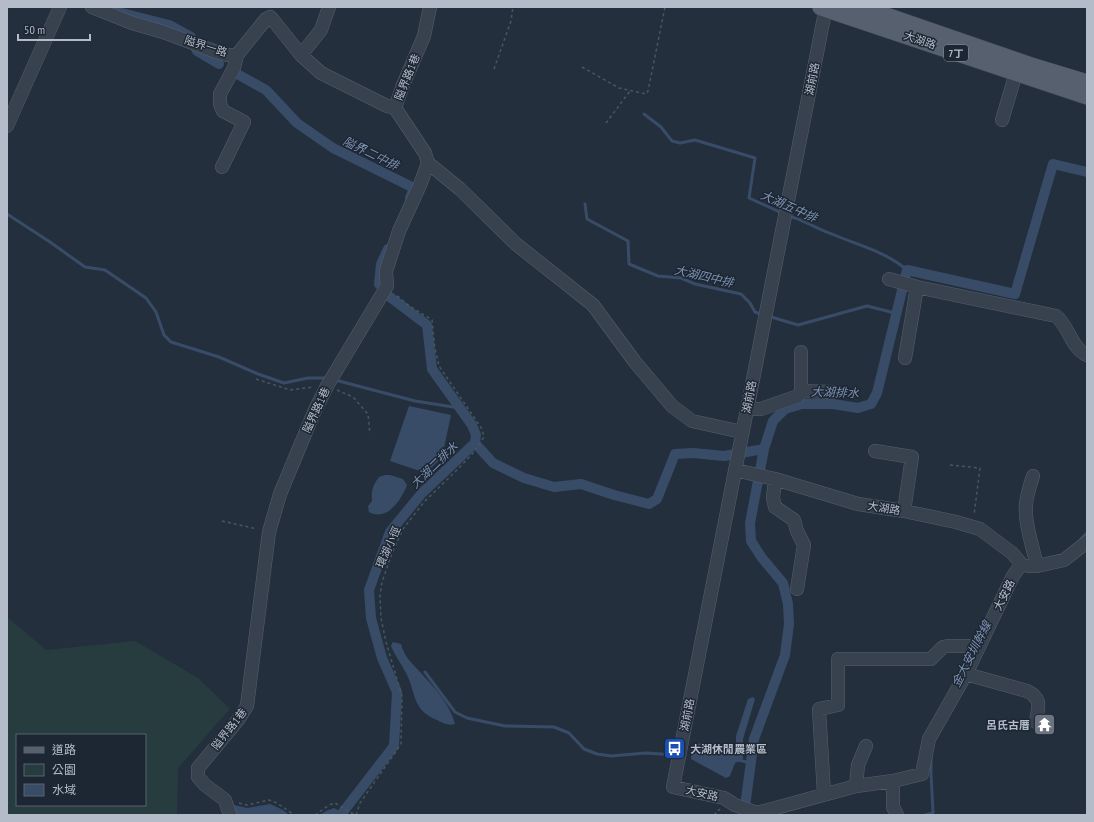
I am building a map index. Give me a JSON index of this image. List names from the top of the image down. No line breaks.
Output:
{"streets":{"main road":["大湖路","7丁"],"street":["隘界一路","隘界路1巷","湖前路","大安路"],"path":["環湖小徑"]},"crossings":[["大湖路","湖前路"],["大湖路","大安路"],["隘界一路","隘界路1巷"],["隘界路1巷","環湖小徑"],["湖前路","大安路"]],"water":["隘界二中排","大湖五中排","大湖四中排","大湖排水","大湖二排水","金大安圳幹線"],"places":{"temple":["呂氏古厝"],"bus stop":["大湖休閒農業區"]},"legend":["道路","公園","水域"],"scale_bar":"50 m"}
